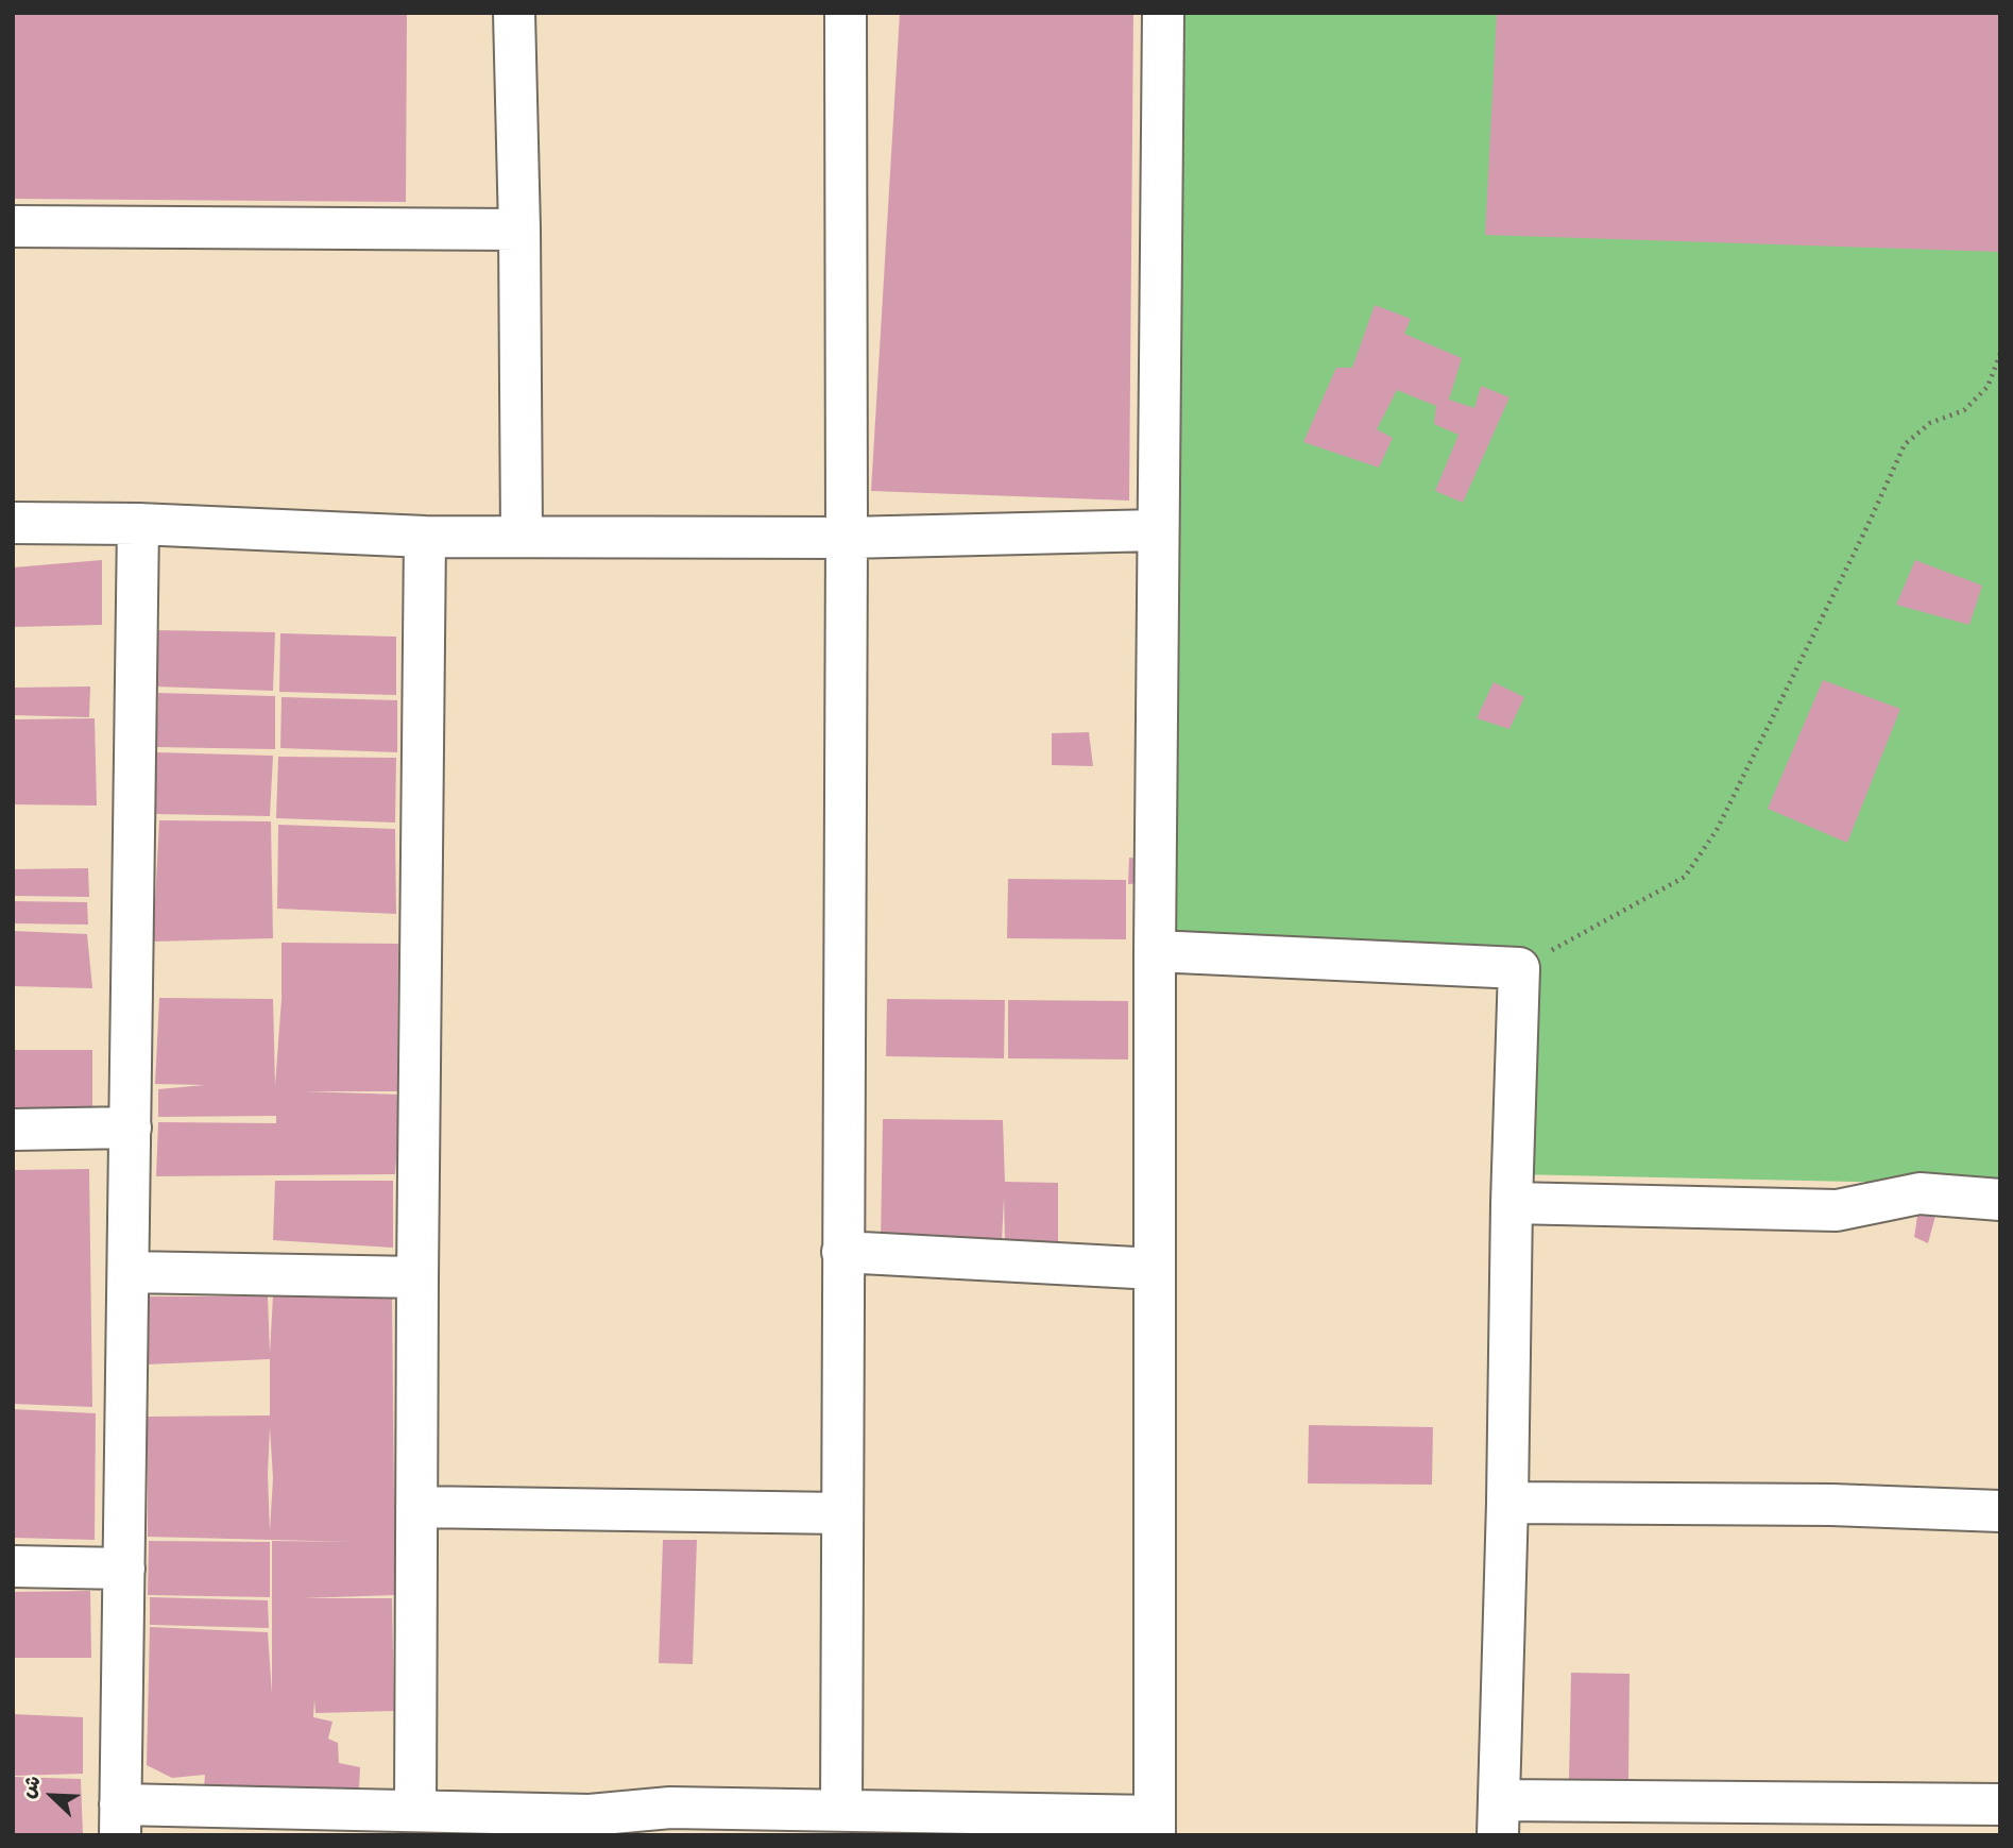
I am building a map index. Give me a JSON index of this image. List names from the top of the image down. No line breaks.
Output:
{"north":"top left"}
